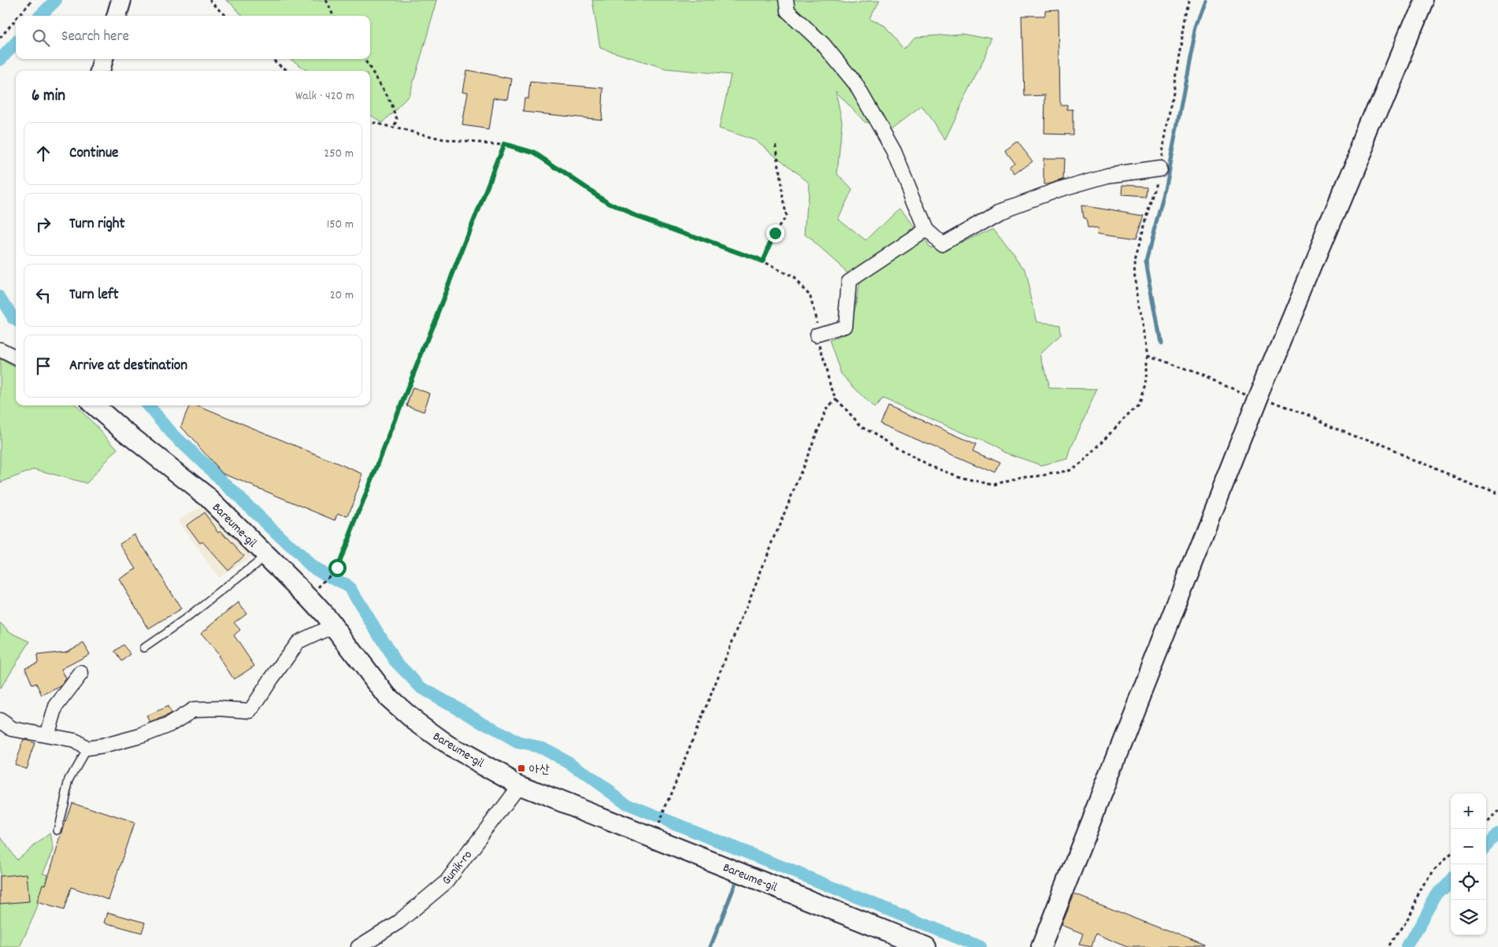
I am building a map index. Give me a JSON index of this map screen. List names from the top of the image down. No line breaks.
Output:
{"streets":{"street":["Bareume-gil","Gunik-ro"]},"crossings":[["Bareume-gil","Gunik-ro"]],"places":{"transit":["아산"]},"page":{"search":"Search here","heading":["6 min","Walk · 420 m"],"list":[["Continue","250 m"],["Turn right","150 m"],["Turn left","20 m"],"Arrive at destination"],"map_buttons":["+","−"]}}
